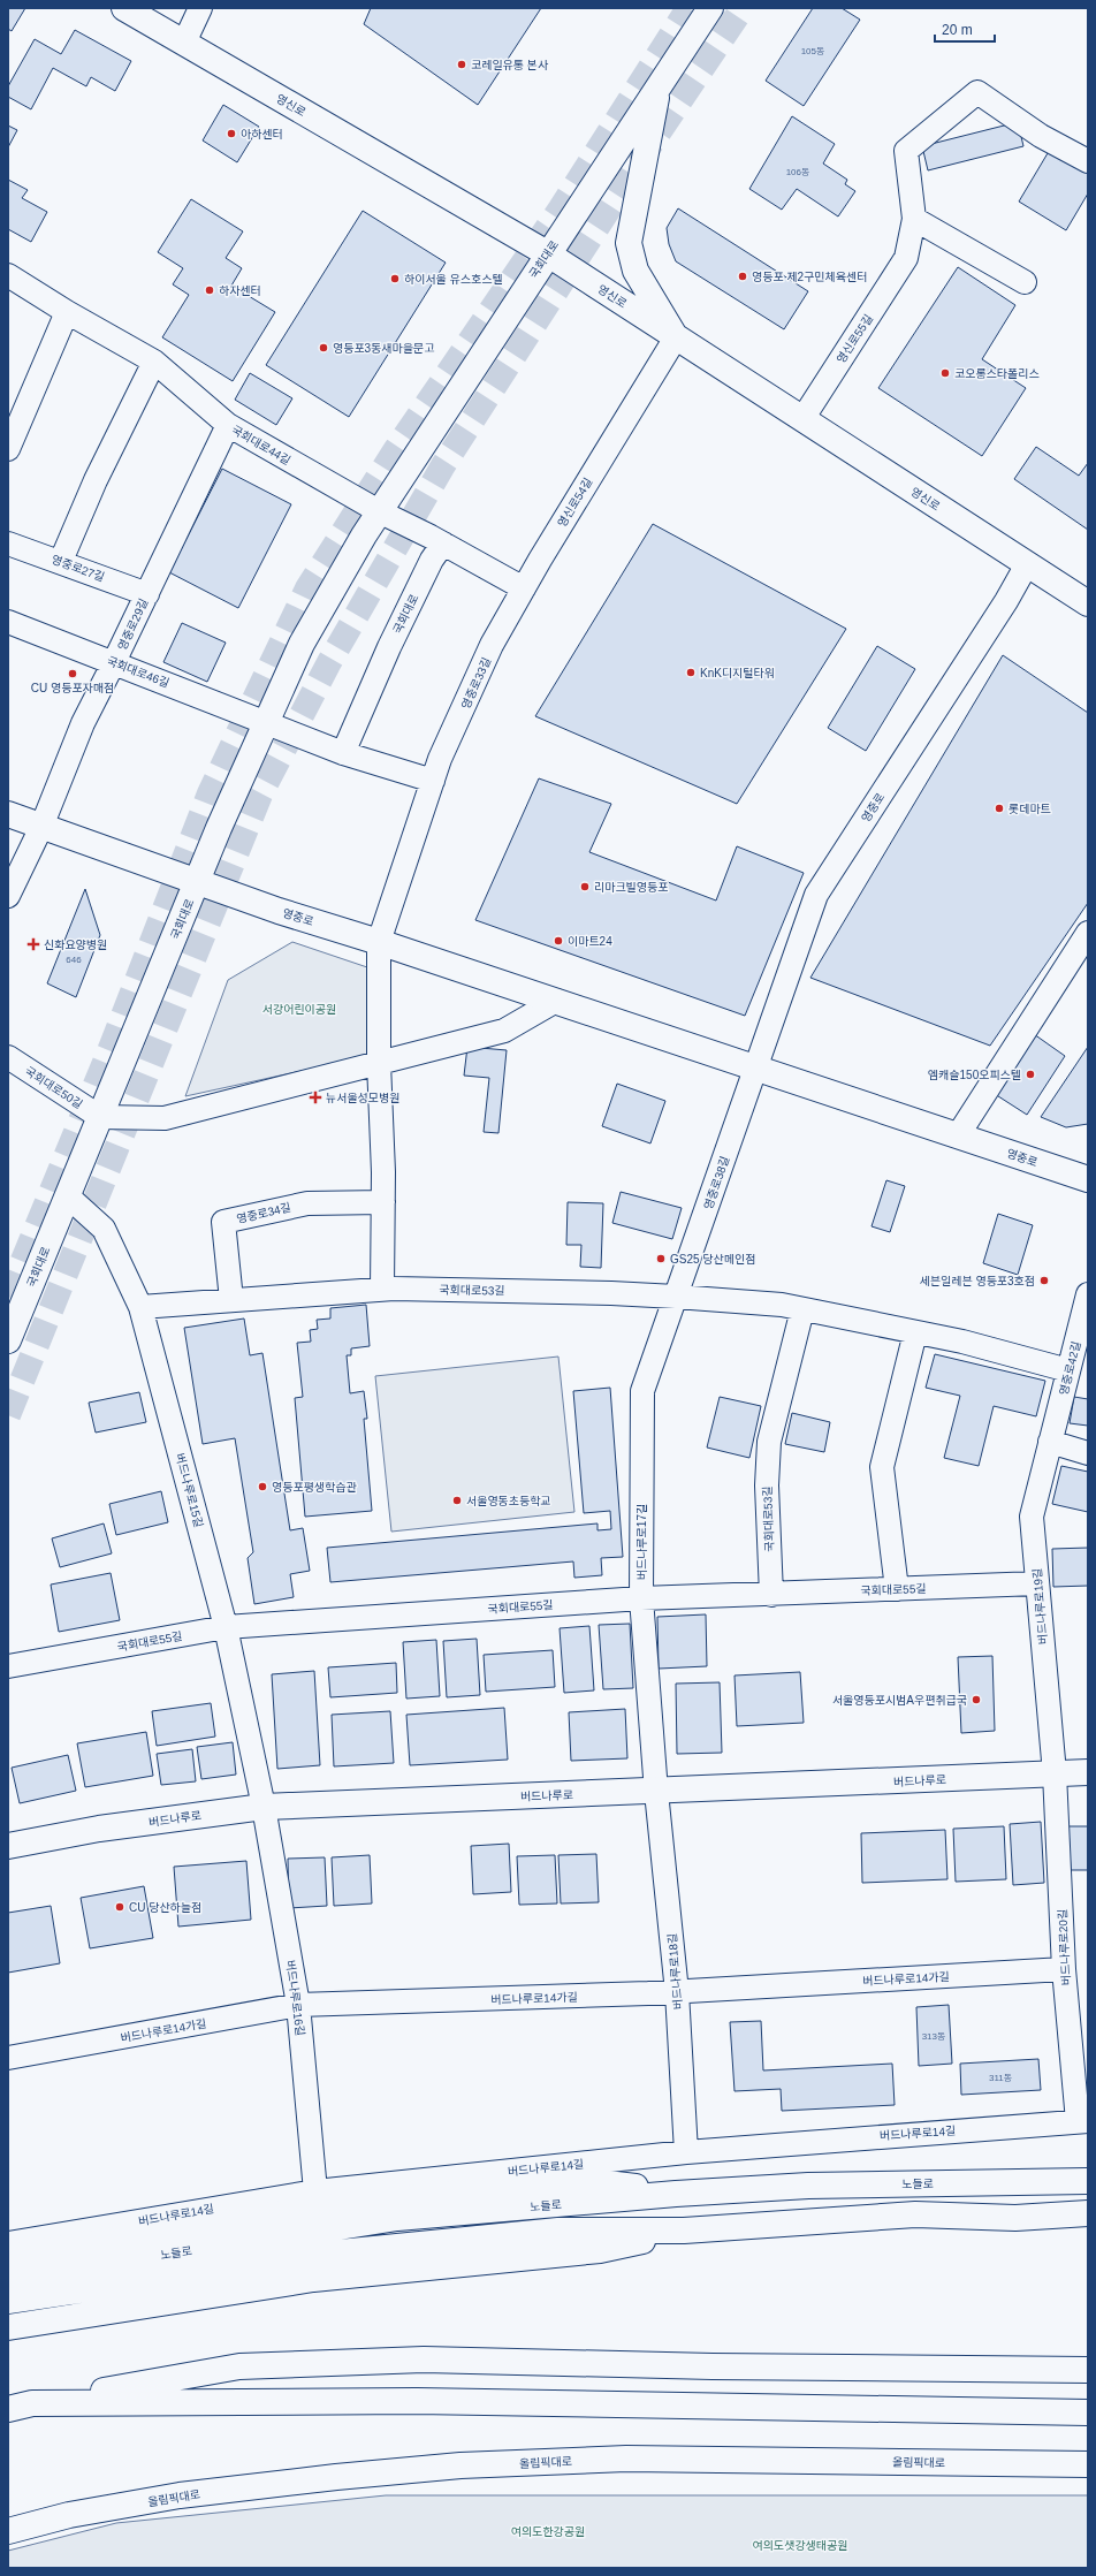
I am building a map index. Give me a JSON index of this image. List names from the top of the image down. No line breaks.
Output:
{"streets":{"main road":["영신로","국회대로","영중로","버드나루로","노들로","올림픽대로"],"street":["영신로55길","국회대로44길","영신로54길","영중로27길","영중로29길","국회대로46길","영중로33길","국회대로50길","영중로38길","영중로34길","국회대로53길","영중로42길","버드나루로15길","버드나루로17길","국회대로55길","버드나루로19길","버드나루로20길","버드나루로18길","버드나루로14가길","버드나루로16길","버드나루로14길"]},"crossings":[["영신로","국회대로"],["영신로","영신로55길"],["영신로","영신로54길"],["영신로","영중로"],["국회대로","국회대로44길"],["국회대로","국회대로46길"],["국회대로","영중로"],["국회대로","국회대로50길"],["국회대로","버드나루로15길"],["국회대로44길","영중로29길"],["영신로54길","영중로33길"],["영중로27길","영중로29길"],["영중로29길","국회대로46길"],["영중로29길","영중로"],["영중로33길","영중로"],["영중로","영중로38길"],["영중로38길","국회대로53길"],["영중로38길","버드나루로17길"],["영중로34길","국회대로53길"],["국회대로53길","영중로42길"],["국회대로53길","버드나루로15길"],["국회대로53길","버드나루로17길"],["국회대로53길","국회대로55길"],["영중로42길","버드나루로19길"],["버드나루로15길","국회대로55길"],["버드나루로15길","버드나루로"],["버드나루로15길","버드나루로16길"],["버드나루로17길","국회대로55길"],["버드나루로17길","버드나루로"],["버드나루로17길","버드나루로18길"],["국회대로55길","버드나루로19길"],["버드나루로19길","버드나루로"],["버드나루로19길","버드나루로20길"],["버드나루로","버드나루로20길"],["버드나루로","버드나루로18길"],["버드나루로","버드나루로16길"],["버드나루로20길","버드나루로14가길"],["버드나루로20길","버드나루로14길"],["버드나루로18길","버드나루로14가길"],["버드나루로18길","버드나루로14길"],["버드나루로14가길","버드나루로16길"],["버드나루로16길","버드나루로14길"]],"parks":["서강어린이공원","여의도한강공원","여의도샛강생태공원"],"places":{"other":["코레일유통 본사","아하센터","영등포 제2구민체육센터","하이서울 유스호스텔","하자센터","영등포3동새마을문고","코오롱스타폴리스","KnK디지털타워","CU 영등포자매점","롯데마트","리마크빌영등포","이마트24","엠캐슬150오피스텔","GS25 당산메인점","세븐일레븐 영등포3호점","영등포평생학습관","서울영동초등학교","서울영등포시범A우편취급국","CU 당산하늘점"],"health":["신화요양병원","뉴서울성모병원"]},"house_numbers":["105동","106동","646","313동","311동"],"scale_bar":"20 m"}
